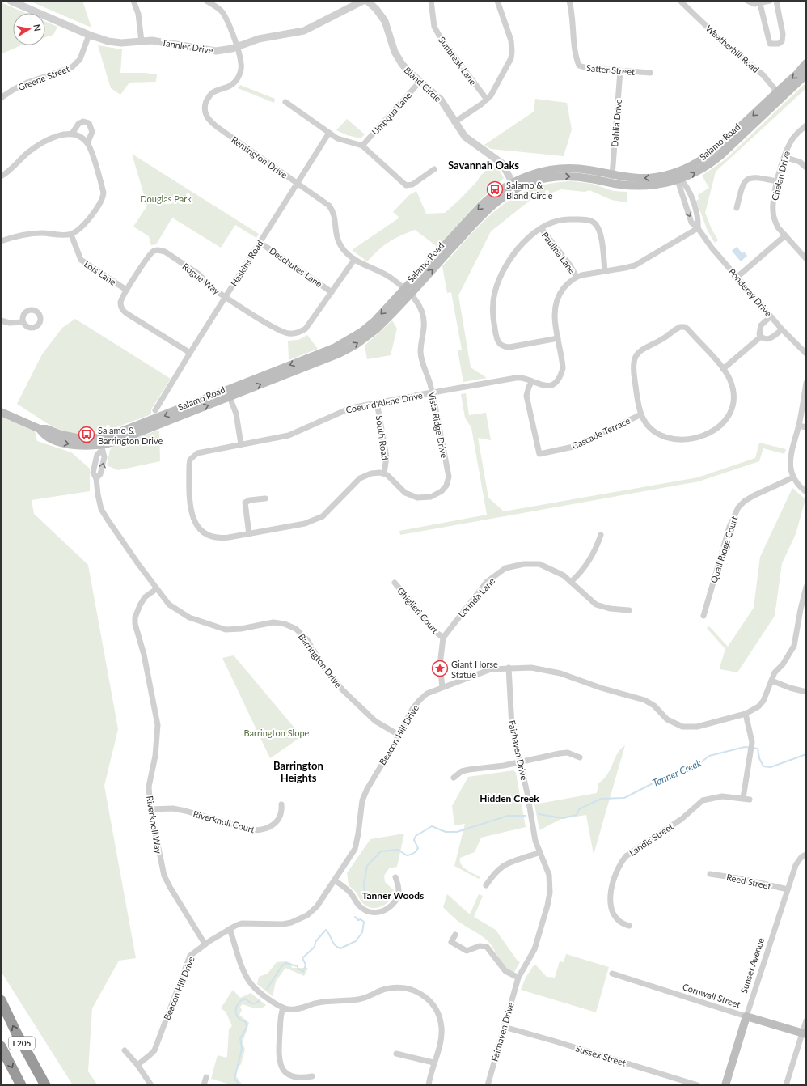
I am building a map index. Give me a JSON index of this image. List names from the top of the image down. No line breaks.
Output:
{"streets":{"highway":["I 205"],"main road":["Salamo Road","Sunset Avenue","Cornwall Street"],"street":["Tannler Drive","Weatherhill Road","Sunbreak Lane","Satter Street","Greene Street","Bland Circle","Umpqua Lane","Dahlia Drive","Remington Drive","Chelan Drive","Paulina Lane","Haskins Road","Deschutes Lane","Lois Lane","Rogue Way","Ponderay Drive","Coeur d'Alene Drive","Vista Ridge Drive","Cascade Terrace","South Road","Quail Ridge Court","Lorinda Lane","Ghiglieri Court","Barrington Drive","Beacon Hill Drive","Fairhaven Drive","Riverknoll Court","Riverknoll Way","Landis Street","Reed Street","Sussex Street"]},"crossings":[["Tannler Drive","Greene Street"],["Tannler Drive","Remington Drive"],["Weatherhill Road","Salamo Road"],["Satter Street","Dahlia Drive"],["Bland Circle","Umpqua Lane"],["Bland Circle","Salamo Road"],["Dahlia Drive","Salamo Road"],["Salamo Road","Remington Drive"],["Salamo Road","Ponderay Drive"],["Salamo Road","Vista Ridge Drive"],["Salamo Road","Barrington Drive"],["Remington Drive","Haskins Road"],["Remington Drive","Rogue Way"],["Remington Drive","Vista Ridge Drive"],["Paulina Lane","Coeur d'Alene Drive"],["Haskins Road","Deschutes Lane"],["Haskins Road","Rogue Way"],["Deschutes Lane","Rogue Way"],["Lois Lane","Rogue Way"],["Coeur d'Alene Drive","Vista Ridge Drive"],["Coeur d'Alene Drive","Cascade Terrace"],["Coeur d'Alene Drive","South Road"],["Vista Ridge Drive","South Road"],["Lorinda Lane","Ghiglieri Court"],["Barrington Drive","Beacon Hill Drive"],["Barrington Drive","Riverknoll Way"],["Beacon Hill Drive","Fairhaven Drive"],["Beacon Hill Drive","Riverknoll Way"],["Fairhaven Drive","Sussex Street"],["Riverknoll Court","Riverknoll Way"],["Reed Street","Sunset Avenue"],["Sunset Avenue","Cornwall Street"]],"districts":["Savannah Oaks","Barrington Heights","Hidden Creek","Tanner Woods"],"water":["Tanner Creek"],"parks":["Douglas Park","Barrington Slope"],"places":{"bus stop":["Salamo & Bland Circle","Salamo & Barrington Drive"],"place":["Giant Horse Statue"]},"north":"right"}
